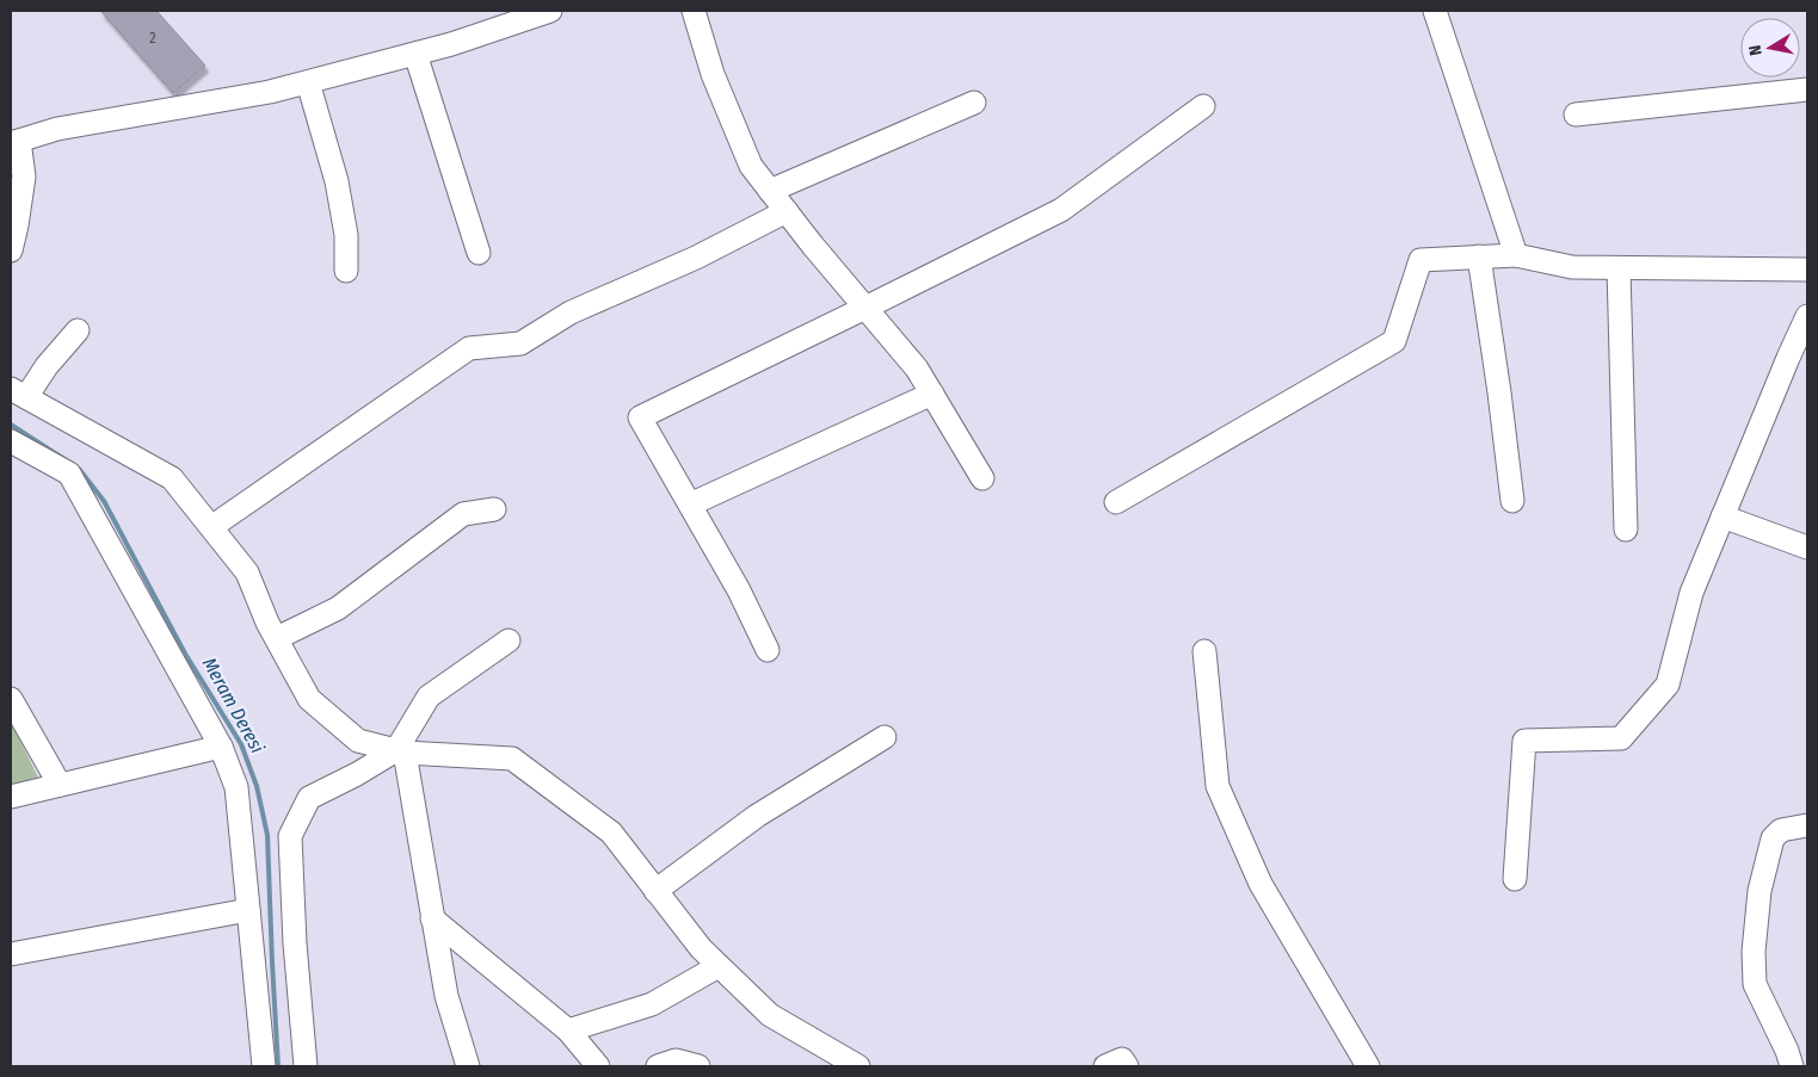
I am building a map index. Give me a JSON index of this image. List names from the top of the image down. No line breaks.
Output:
{"water":["Meram Deresi"],"house_numbers":["2"],"north":"left"}
